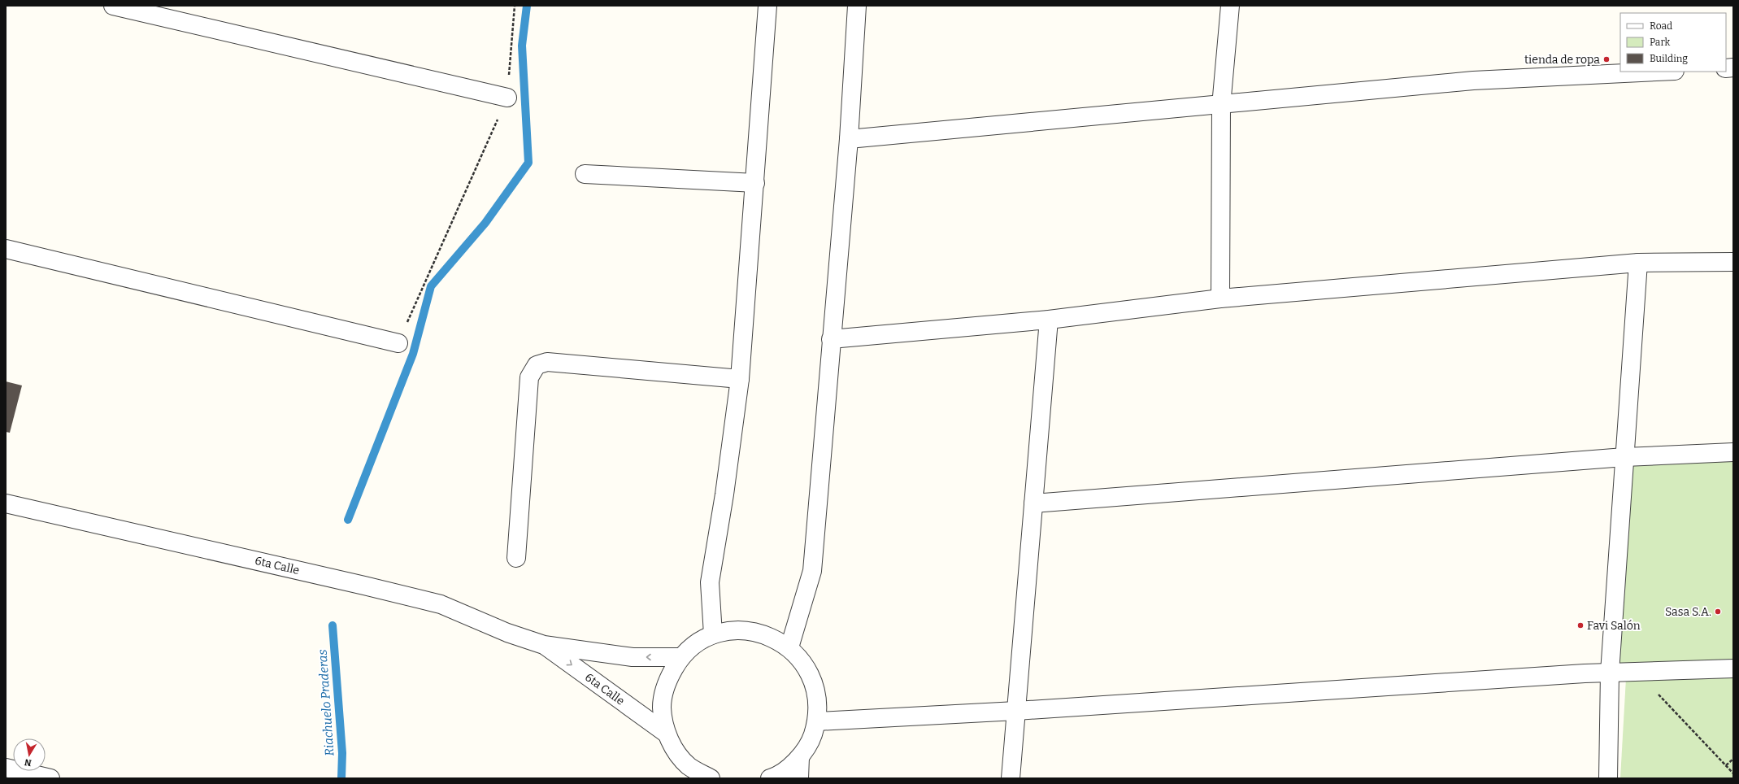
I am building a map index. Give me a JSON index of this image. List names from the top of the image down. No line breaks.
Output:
{"streets":{"street":["6ta Calle"]},"water":["Riachuelo Praderas"],"places":["tienda de ropa","Sasa S.A.","Favi Salón"],"legend":["Road","Park","Building"],"north":"bottom"}
